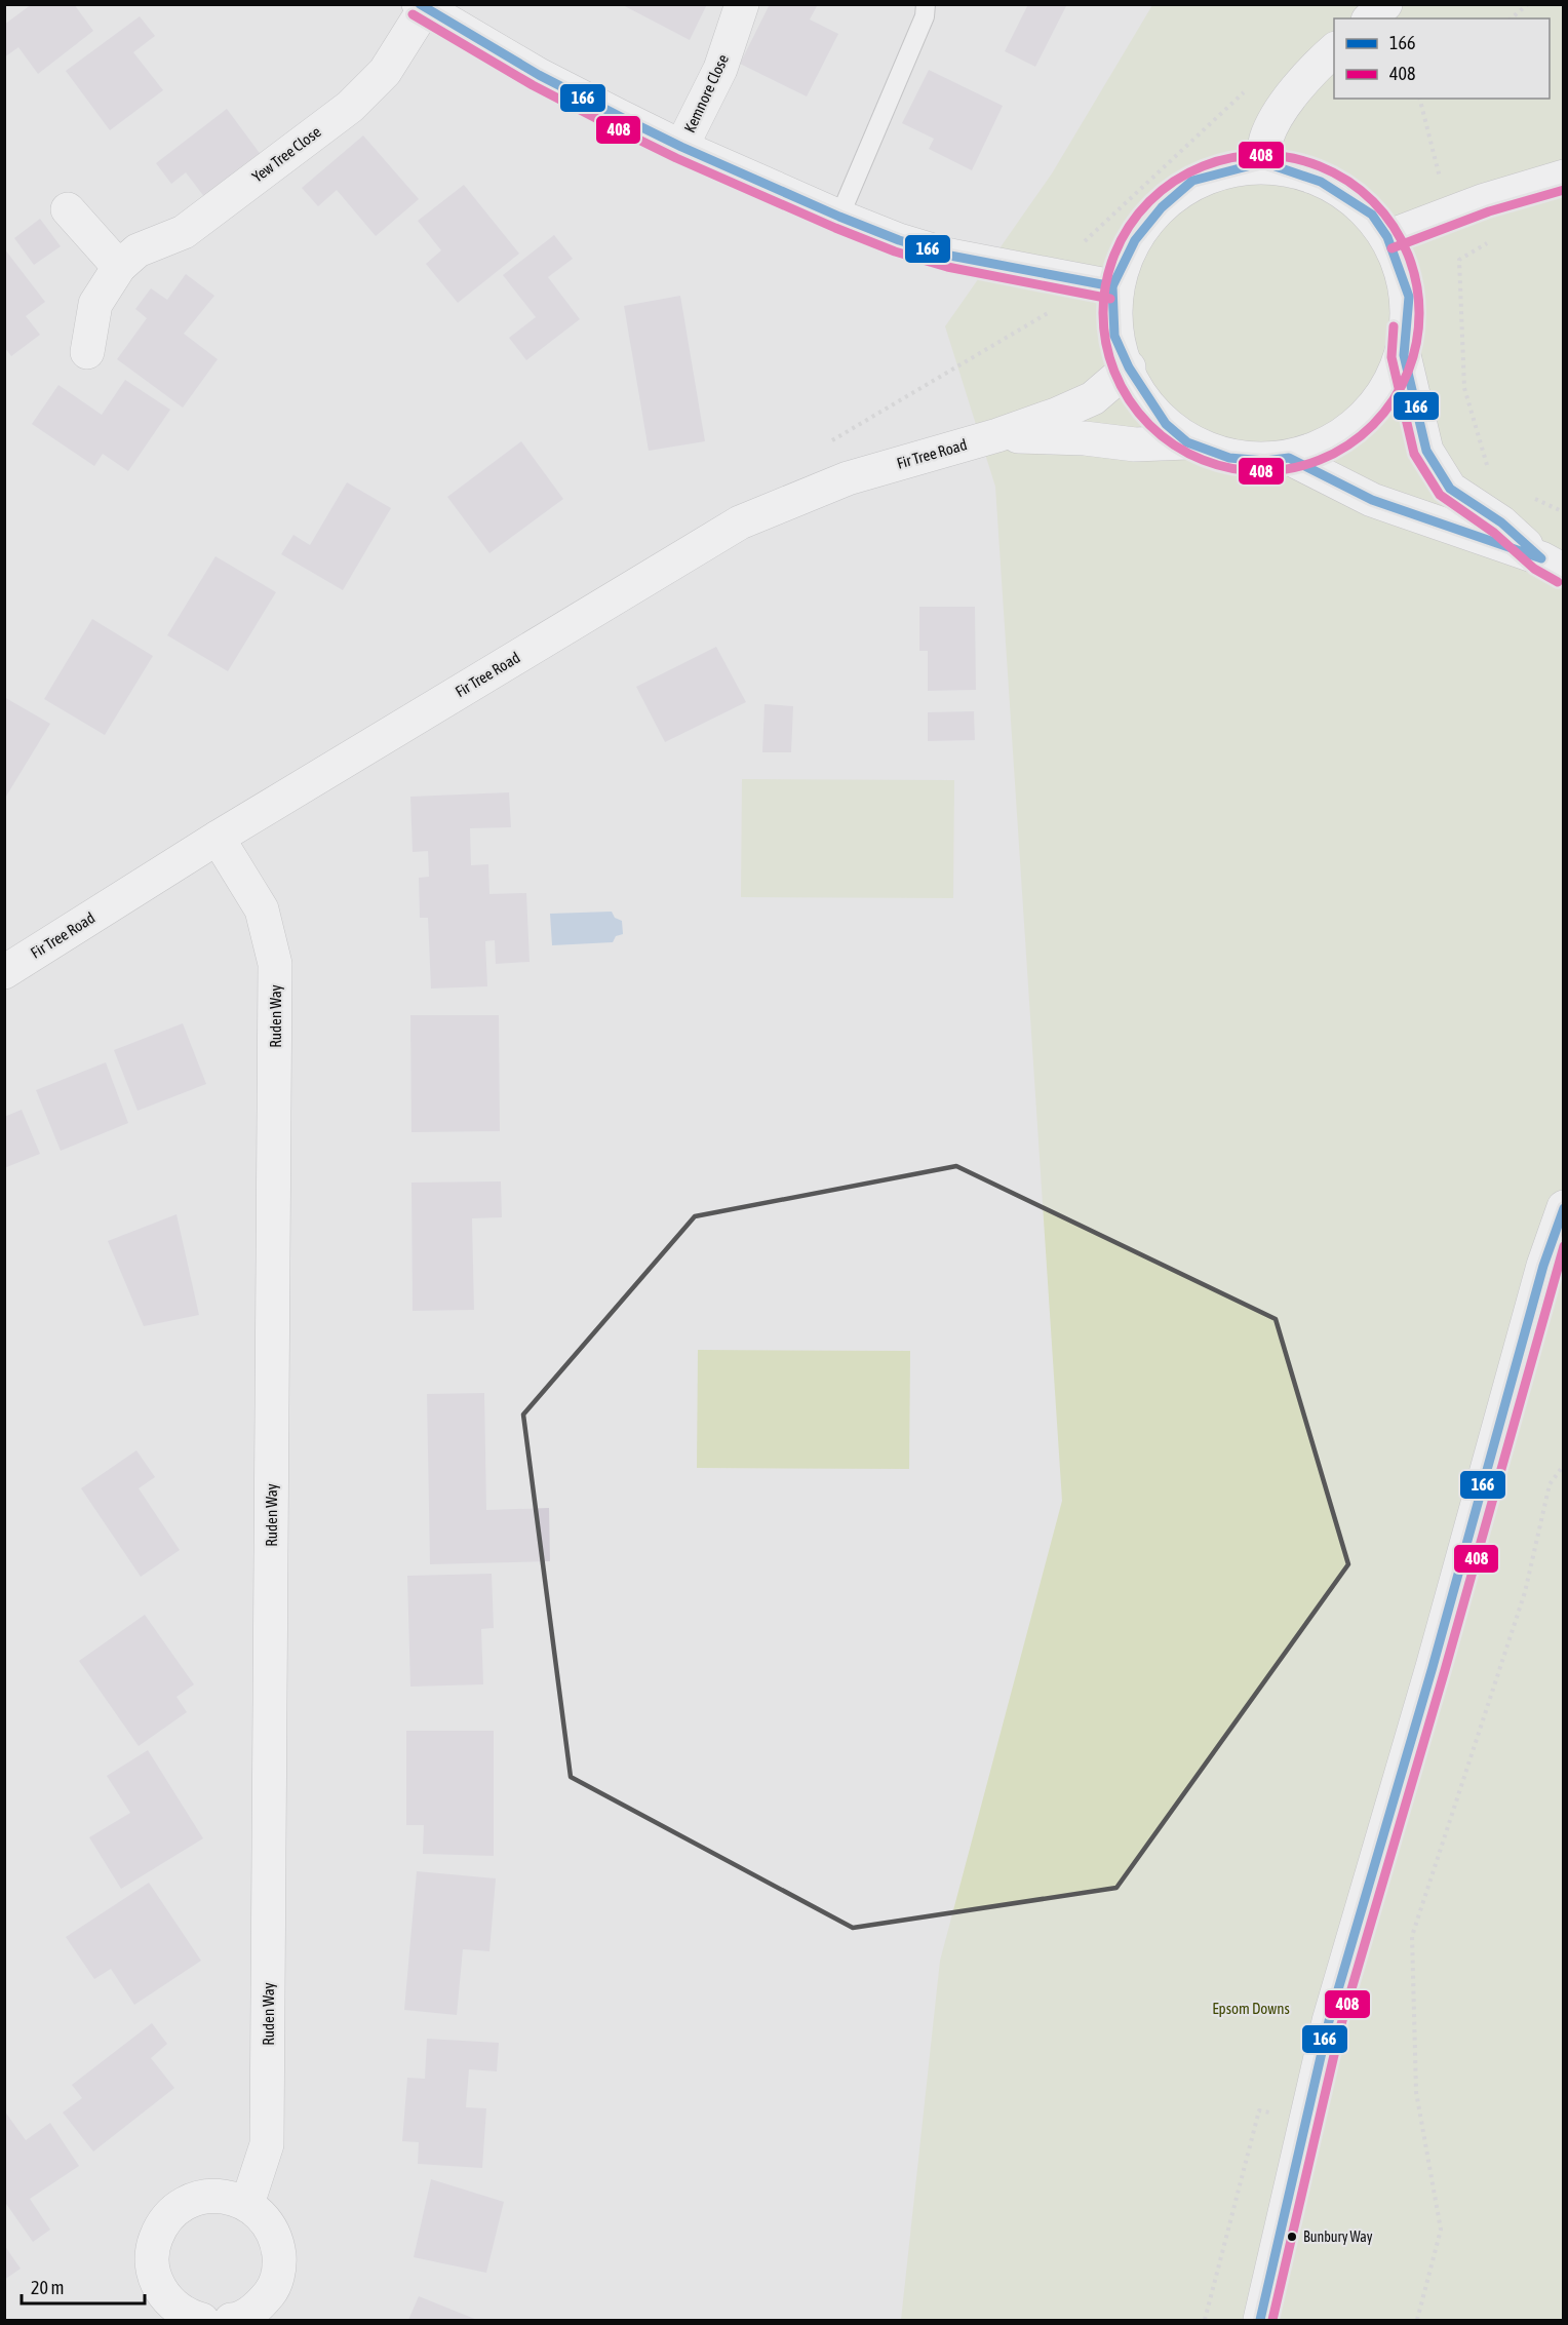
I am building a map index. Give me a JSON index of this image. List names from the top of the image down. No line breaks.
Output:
{"streets":{"main road":["Kemnore Close","Yew Tree Close","Fir Tree Road","Ruden Way"]},"crossings":[["Fir Tree Road","Ruden Way"]],"parks":["Epsom Downs"],"places":["Bunbury Way"],"lines":["transit line 166","transit line 408"],"legend":["166","408"],"scale_bar":"20 m"}
